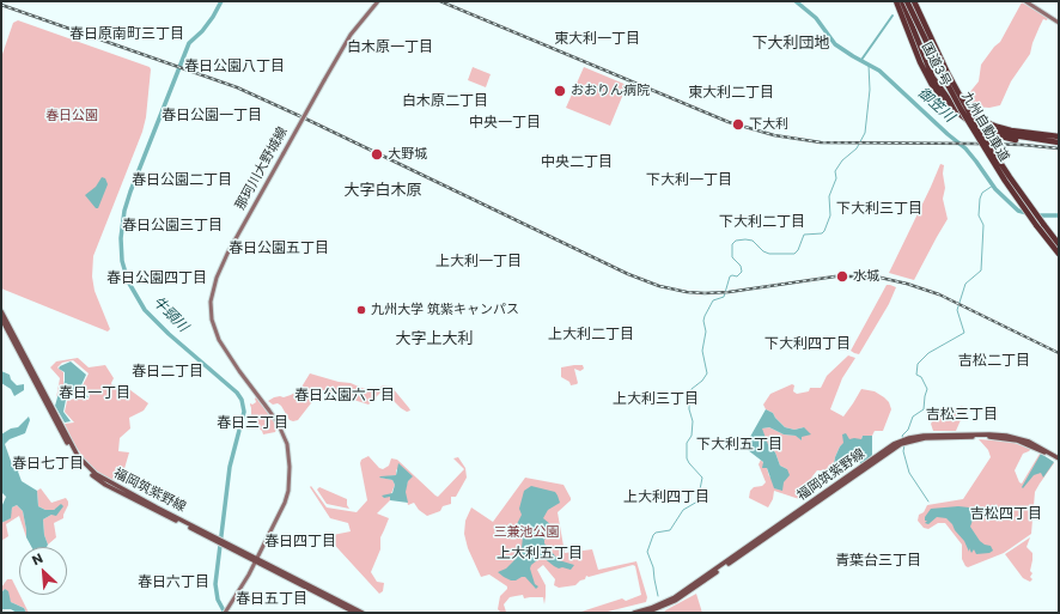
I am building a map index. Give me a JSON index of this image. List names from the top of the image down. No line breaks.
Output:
{"streets":{"highway":["国道3号","九州自動車道"],"main road":["那珂川大野城線","福岡筑紫野線"]},"crossings":[["那珂川大野城線","福岡筑紫野線"]],"districts":["春日原南町三丁目","東大利一丁目","下大利団地","白木原一丁目","春日公園八丁目","東大利二丁目","白木原二丁目","春日公園一丁目","中央一丁目","中央二丁目","春日公園二丁目","下大利一丁目","大字白木原","下大利三丁目","下大利二丁目","春日公園三丁目","春日公園五丁目","上大利一丁目","春日公園四丁目","上大利二丁目","大字上大利","下大利四丁目","吉松二丁目","春日二丁目","春日一丁目","春日公園六丁目","上大利三丁目","吉松三丁目","春日三丁目","下大利五丁目","春日七丁目","上大利四丁目","吉松四丁目","春日四丁目","上大利五丁目","青葉台三丁目","春日六丁目","春日五丁目"],"water":["御笠川","牛頸川"],"parks":["春日公園","三兼池公園"],"places":["おおりん病院","下大利","大野城","水城","九州大学 筑紫キャンパス"],"north":"top left"}
